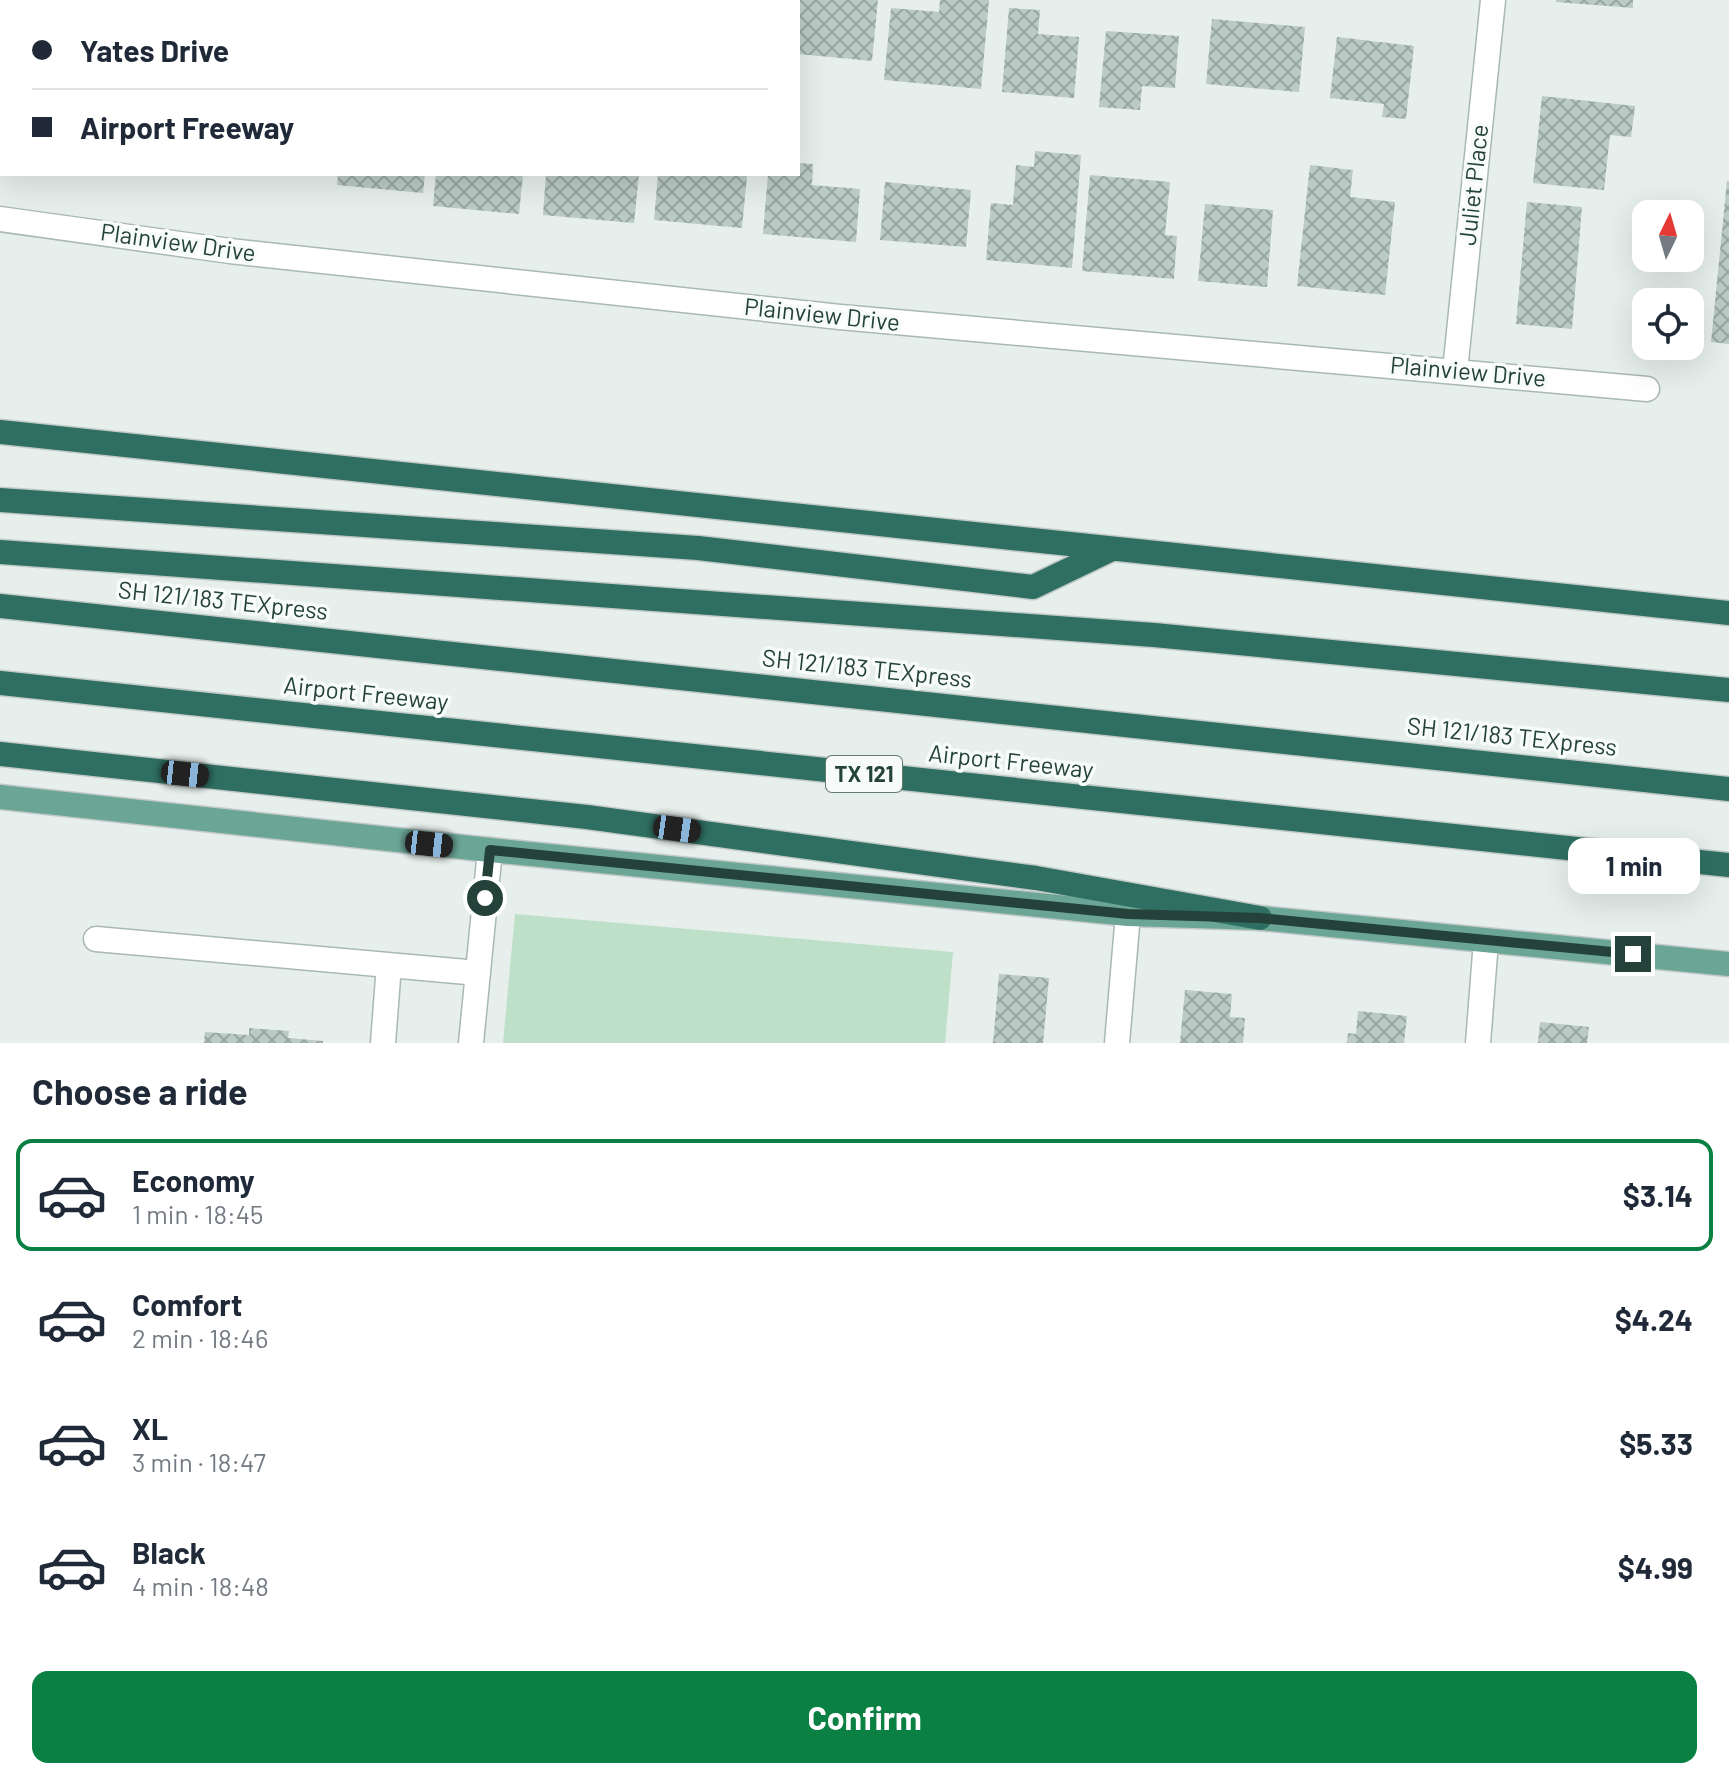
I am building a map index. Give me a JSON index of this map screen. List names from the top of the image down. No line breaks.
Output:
{"streets":{"highway":["SH 121/183 TEXpress","Airport Freeway","TX 121"],"street":["Juliet Place","Plainview Drive"]},"crossings":[["Juliet Place","Plainview Drive"]],"north":"top","page":{"banner":["Yates Drive","Airport Freeway"],"bubble":"1 min","heading":"Choose a ride","list":[{"name":"Economy","note":"1 min · 18:45","value":"$3.14"},{"name":"Comfort","note":"2 min · 18:46","value":"$4.24"},{"name":"XL","note":"3 min · 18:47","value":"$5.33"},{"name":"Black","note":"4 min · 18:48","value":"$4.99"}],"buttons":"Confirm"}}
